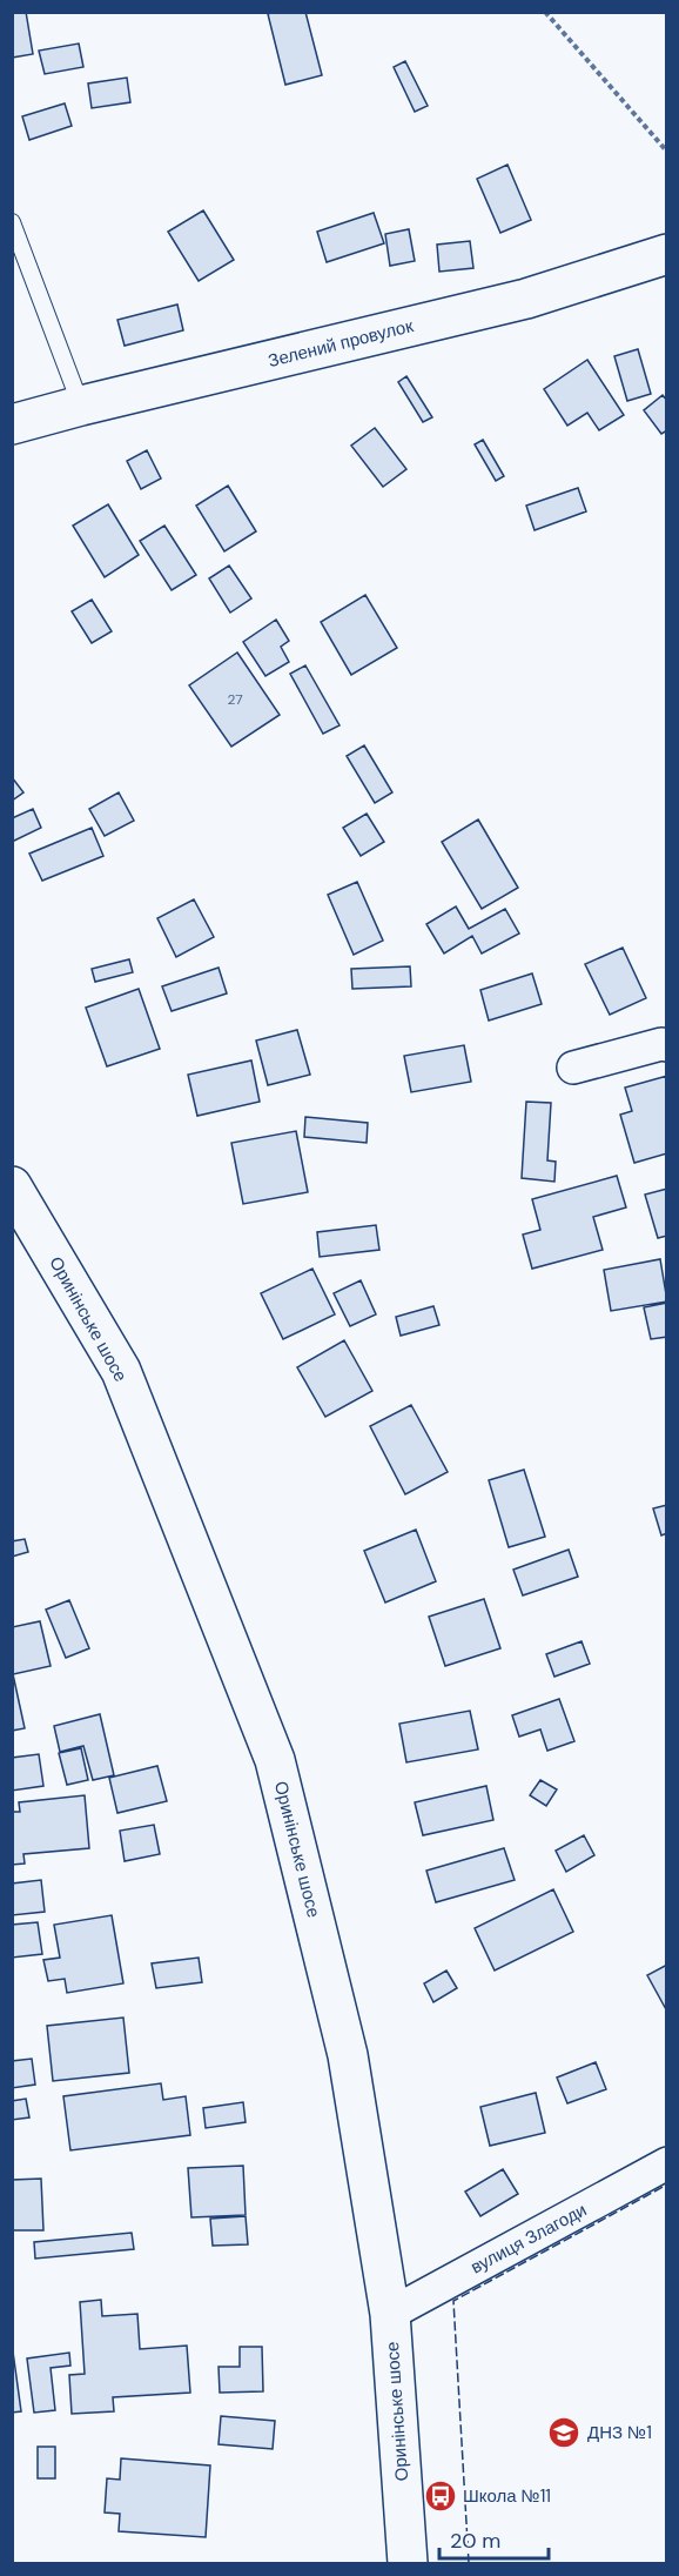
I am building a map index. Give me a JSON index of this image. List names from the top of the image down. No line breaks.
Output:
{"streets":{"main road":["Зелений провулок","Оринінське шосе"],"street":["вулиця Злагоди"]},"crossings":[["Оринінське шосе","вулиця Злагоди"]],"places":{"school or university":["ДНЗ №1"],"bus stop":["Школа №11"]},"house_numbers":["27"],"scale_bar":"20 m"}
